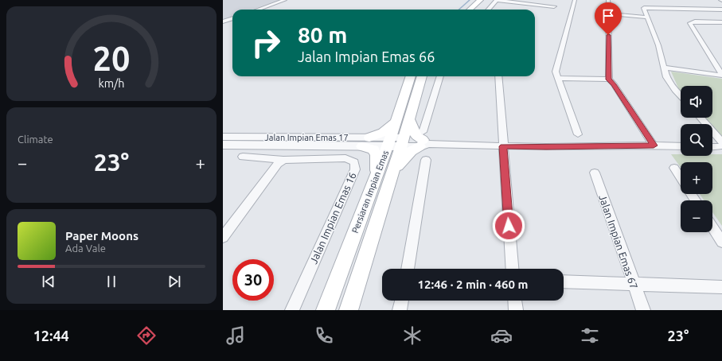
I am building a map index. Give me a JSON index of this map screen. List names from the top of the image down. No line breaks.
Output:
{"streets":{"main road":["Persiaran Impian Emas"],"street":["Jalan Impian Emas 17","Jalan Impian Emas 16","Jalan Impian Emas 67"]},"crossings":[["Jalan Impian Emas 17","Persiaran Impian Emas"]],"page":{"turn":["80 m","Jalan Impian Emas 66"],"map_buttons":["+","−"],"tile":"Climate","heat":["−","23°","+"],"song":["Paper Moons","Ada Vale"],"limit":"30","trip":"12:46 · 2 min · 460 m","tabs":["12:44","23°"],"gauge":["20","km/h"]}}
